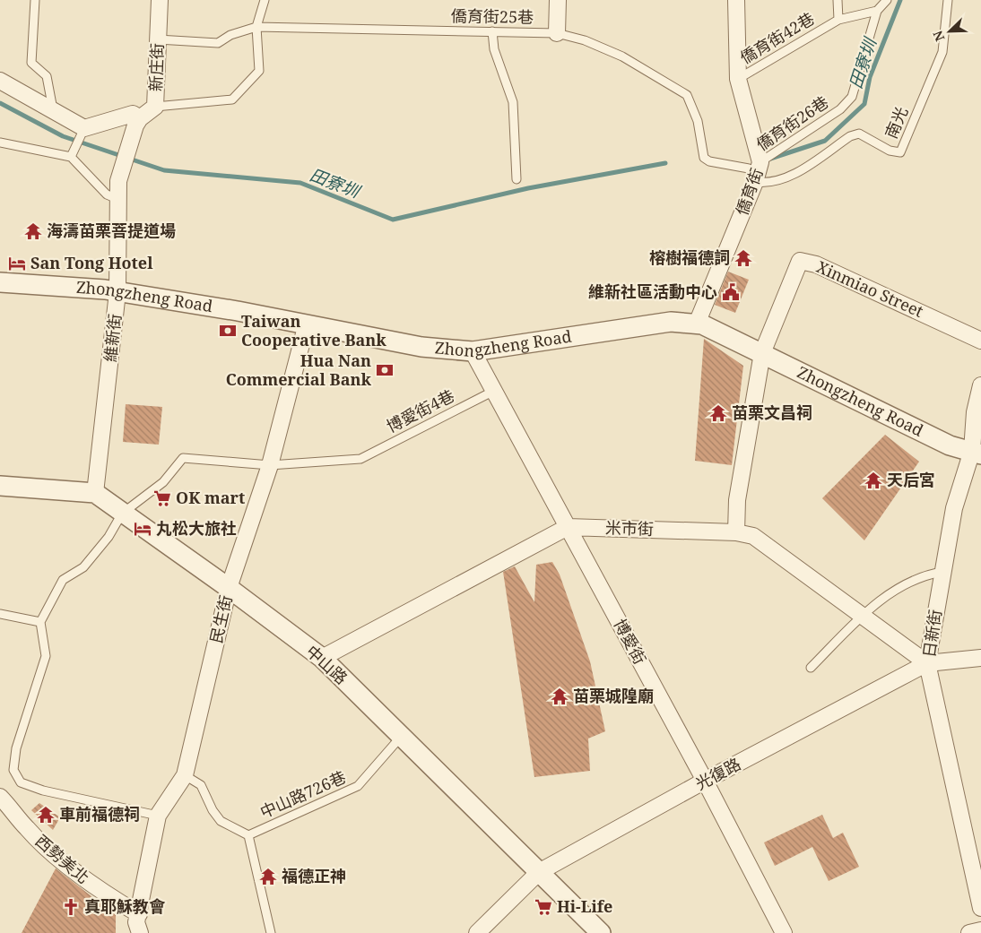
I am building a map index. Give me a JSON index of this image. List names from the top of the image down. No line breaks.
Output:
{"streets":{"street":["新庄街","僑育街","Xinmiao Street","Zhongzheng Road","維新街","米市街","民生街","日新街","博愛街","中山路","光復路","西勢美北"],"lane":["僑育街25巷","僑育街42巷","南光","僑育街26巷","博愛街4巷","中山路726巷"]},"crossings":[["僑育街25巷","新庄街"],["僑育街25巷","南光"],["僑育街25巷","僑育街26巷"],["僑育街25巷","僑育街"],["僑育街42巷","僑育街"],["新庄街","維新街"],["南光","僑育街26巷"],["南光","僑育街"],["僑育街26巷","僑育街"],["僑育街","Zhongzheng Road"],["Xinmiao Street","Zhongzheng Road"],["Zhongzheng Road","維新街"],["Zhongzheng Road","民生街"],["Zhongzheng Road","日新街"],["Zhongzheng Road","博愛街"],["維新街","中山路"],["博愛街4巷","民生街"],["博愛街4巷","博愛街"],["米市街","日新街"],["米市街","博愛街"],["米市街","中山路"],["米市街","光復路"],["民生街","中山路"],["民生街","西勢美北"],["日新街","光復路"],["博愛街","光復路"],["中山路","光復路"],["中山路","中山路726巷"]],"water":["田寮圳"],"places":{"temple":["海濤苗栗菩提道場","榕樹福德詞","苗栗文昌祠","天后宮","苗栗城隍廟","車前福德祠","福德正神"],"hotel":["San Tong Hotel","丸松大旅社"],"public building":["維新社區活動中心"],"bank":["Taiwan Cooperative Bank","Hua Nan Commercial Bank"],"supermarket":["OK mart","Hi-Life"],"church":["真耶穌教會"]},"north":"bottom left"}
